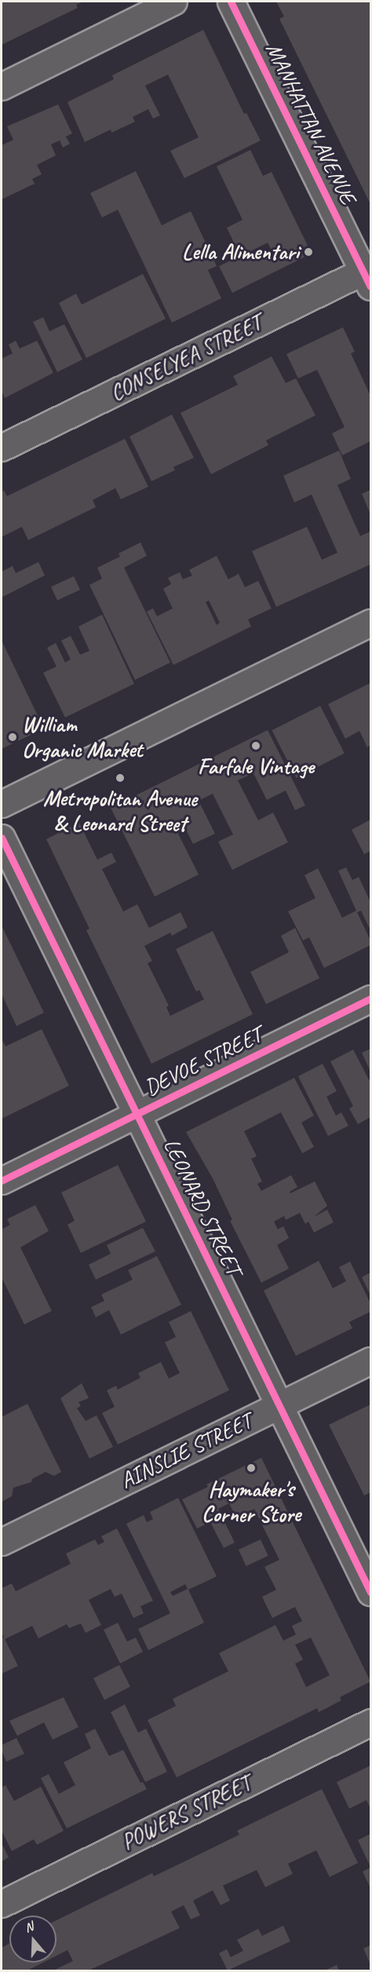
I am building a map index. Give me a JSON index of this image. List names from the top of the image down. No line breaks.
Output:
{"streets":{"street":["MANHATTAN AVENUE","CONSELYEA STREET","DEVOE STREET","LEONARD STREET","AINSLIE STREET","POWERS STREET"]},"crossings":[["MANHATTAN AVENUE","CONSELYEA STREET"],["DEVOE STREET","LEONARD STREET"],["LEONARD STREET","AINSLIE STREET"]],"places":["Lella Alimentari","William Organic Market","Farfale Vintage","Metropolitan Avenue & Leonard Street","Haymaker's Corner Store"],"north":"top"}
